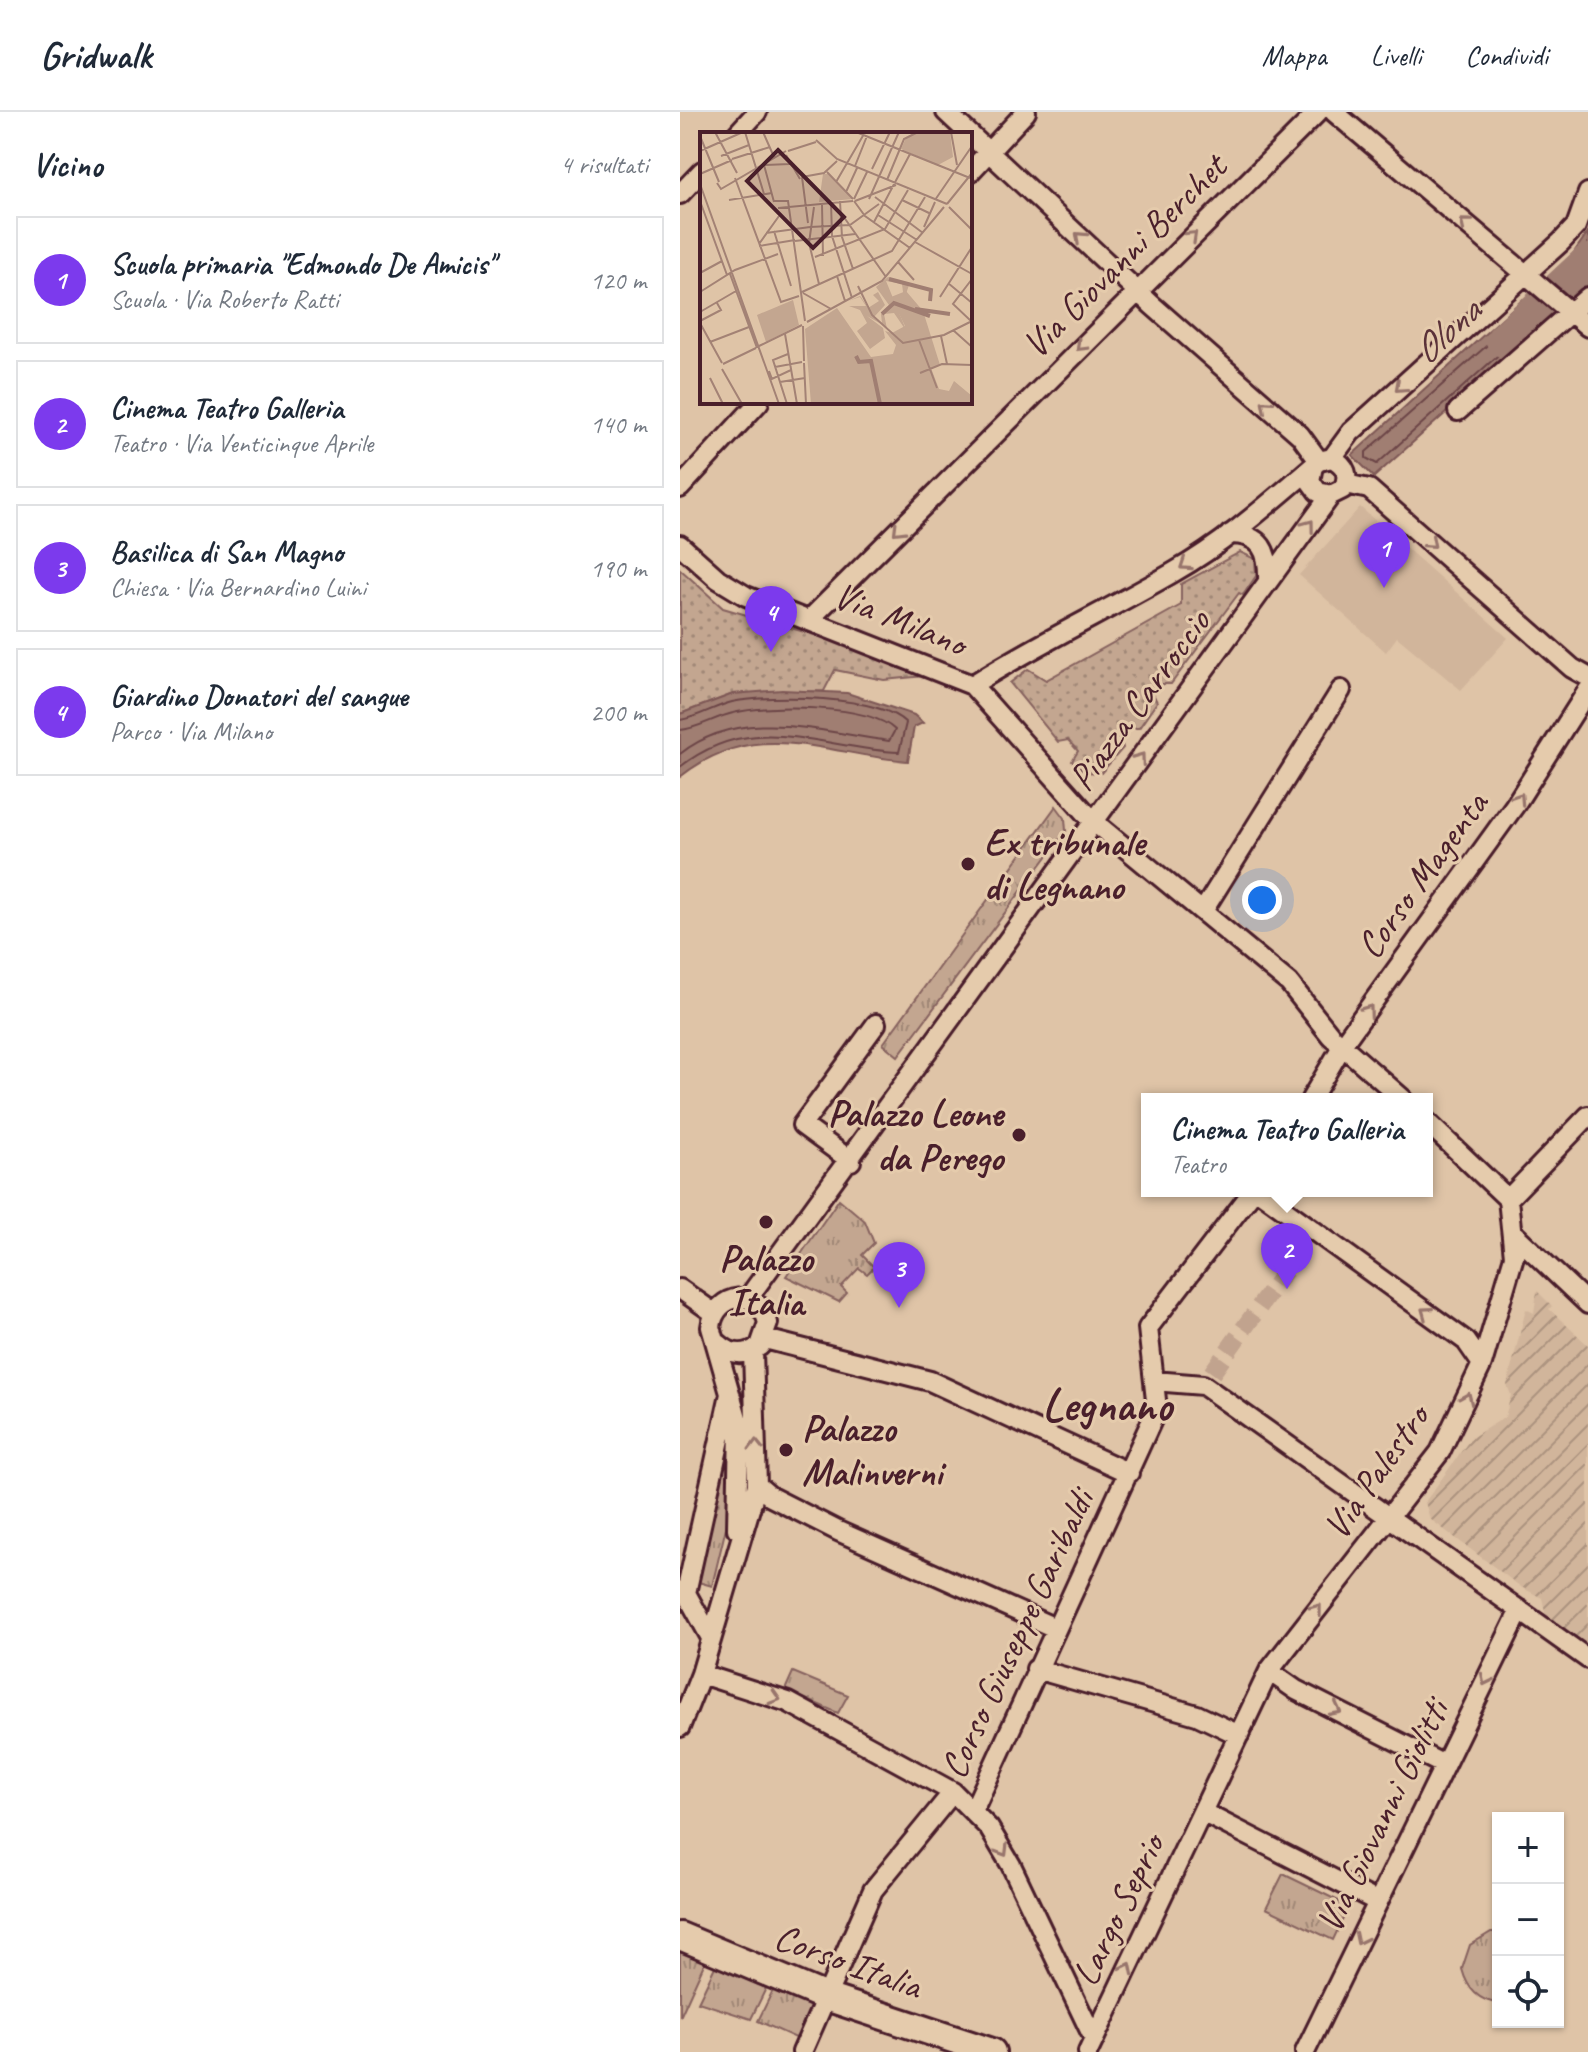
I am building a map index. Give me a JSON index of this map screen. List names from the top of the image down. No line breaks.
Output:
{"streets":{"street":["Via Giovanni Berchet","Via Milano","Piazza Carroccio","Corso Magenta","Via Palestro","Corso Giuseppe Garibaldi","Via Giovanni Giolitti","Largo Seprio","Corso Italia"]},"crossings":[["Via Giovanni Berchet","Via Milano"],["Via Milano","Piazza Carroccio"],["Via Palestro","Largo Seprio"],["Corso Giuseppe Garibaldi","Corso Italia"]],"one_way":["Corso Magenta","Via Palestro","Via Giovanni Giolitti","Largo Seprio"],"districts":["Legnano"],"water":["Olona"],"places":["Ex tribunale di Legnano","Palazzo Leone da Perego","Palazzo Italia","Palazzo Malinverni"],"page":{"header":"Gridwalk","nav":["Mappa","Livelli","Condividi"],"heading":["Vicino","4 risultati"],"list":[{"mark":"1","name":"Scuola primaria \"Edmondo De Amicis\"","note":"Scuola · Via Roberto Ratti","value":"120 m"},{"mark":"2","name":"Cinema Teatro Galleria","note":"Teatro · Via Venticinque Aprile","value":"140 m"},{"mark":"3","name":"Basilica di San Magno","note":"Chiesa · Via Bernardino Luini","value":"190 m"},{"mark":"4","name":"Giardino Donatori del sangue","note":"Parco · Via Milano","value":"200 m"}],"pins":["1","4","2","3"],"popup":["Cinema Teatro Galleria","Teatro"],"map_buttons":["+","−"]}}
